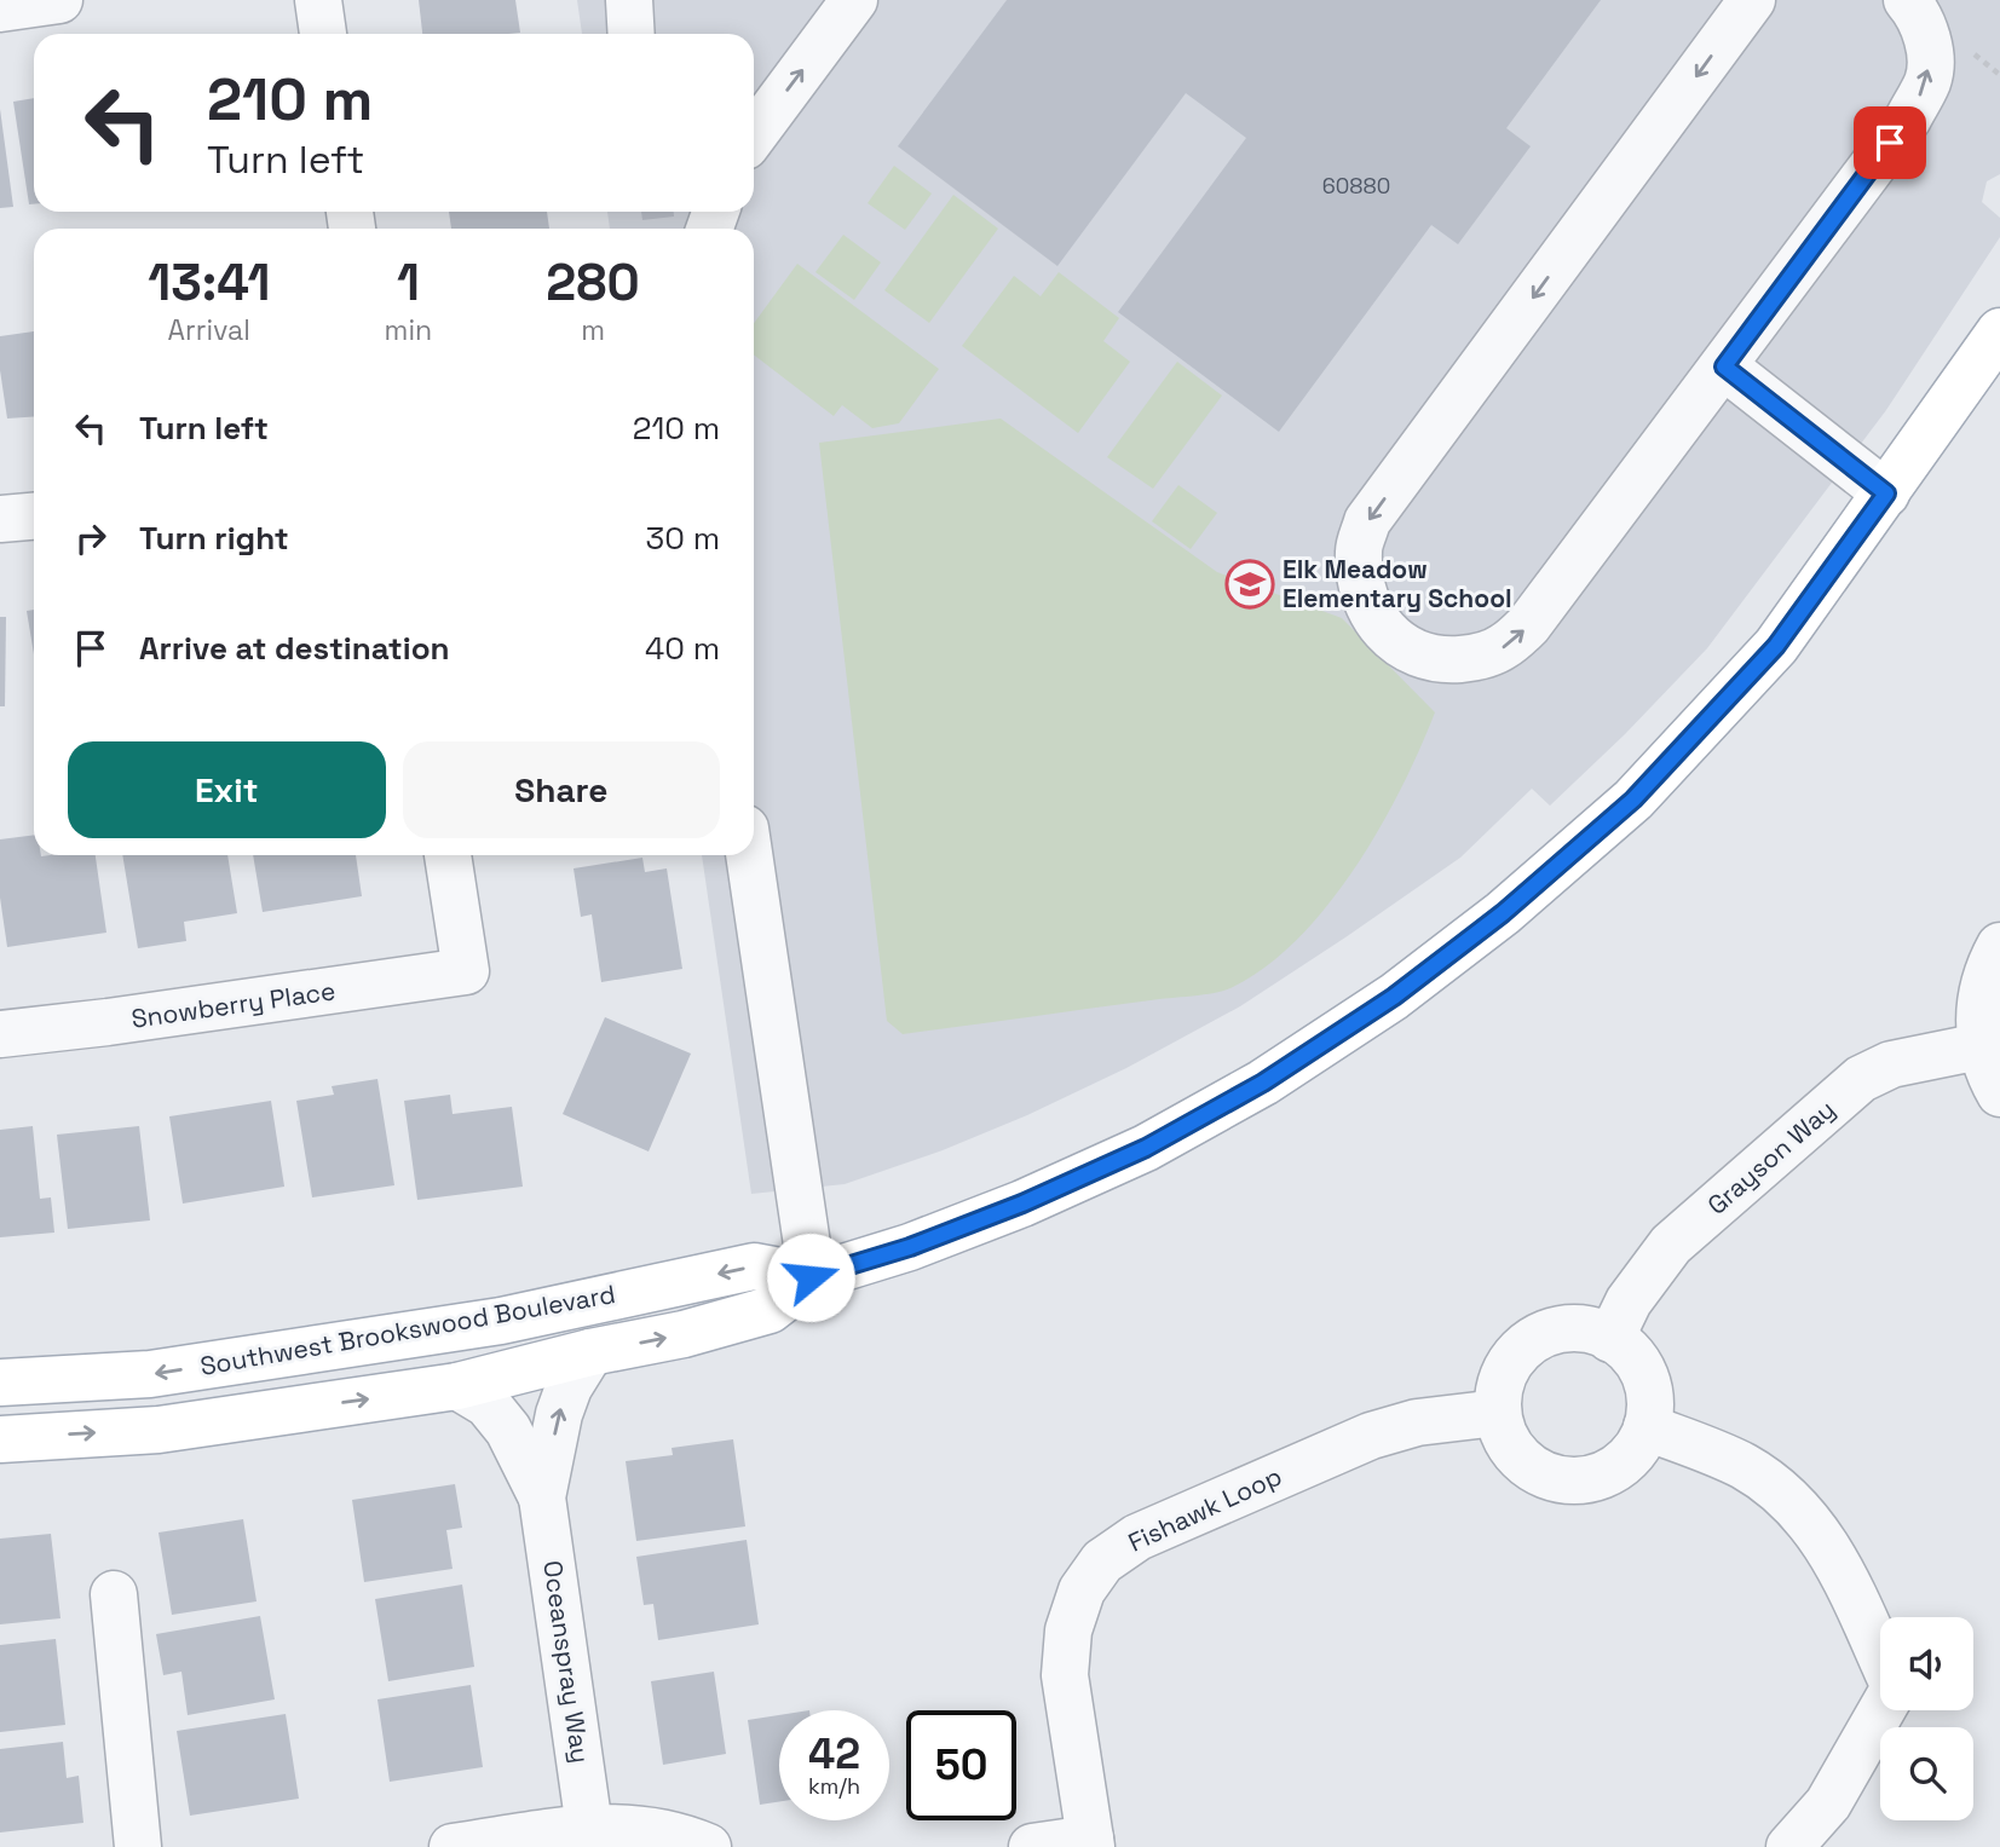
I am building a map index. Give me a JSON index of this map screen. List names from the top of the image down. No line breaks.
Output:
{"streets":{"main road":["Southwest Brookswood Boulevard"],"street":["Snowberry Place","Grayson Way","Fishawk Loop","Oceanspray Way"]},"crossings":[["Grayson Way","Fishawk Loop"],["Southwest Brookswood Boulevard","Oceanspray Way"]],"places":{"school or university":["Elk Meadow Elementary School"]},"house_numbers":["60880"],"page":{"turn":["210 m","Turn left"],"eta":["13:41","Arrival","1","min","280","m"],"list":[{"name":"Turn left","value":"210 m"},{"name":"Turn right","value":"30 m"},{"name":"Arrive at destination","value":"40 m"}],"buttons":["Exit","Share"],"speed":"42 km/h","limit":"50"}}
